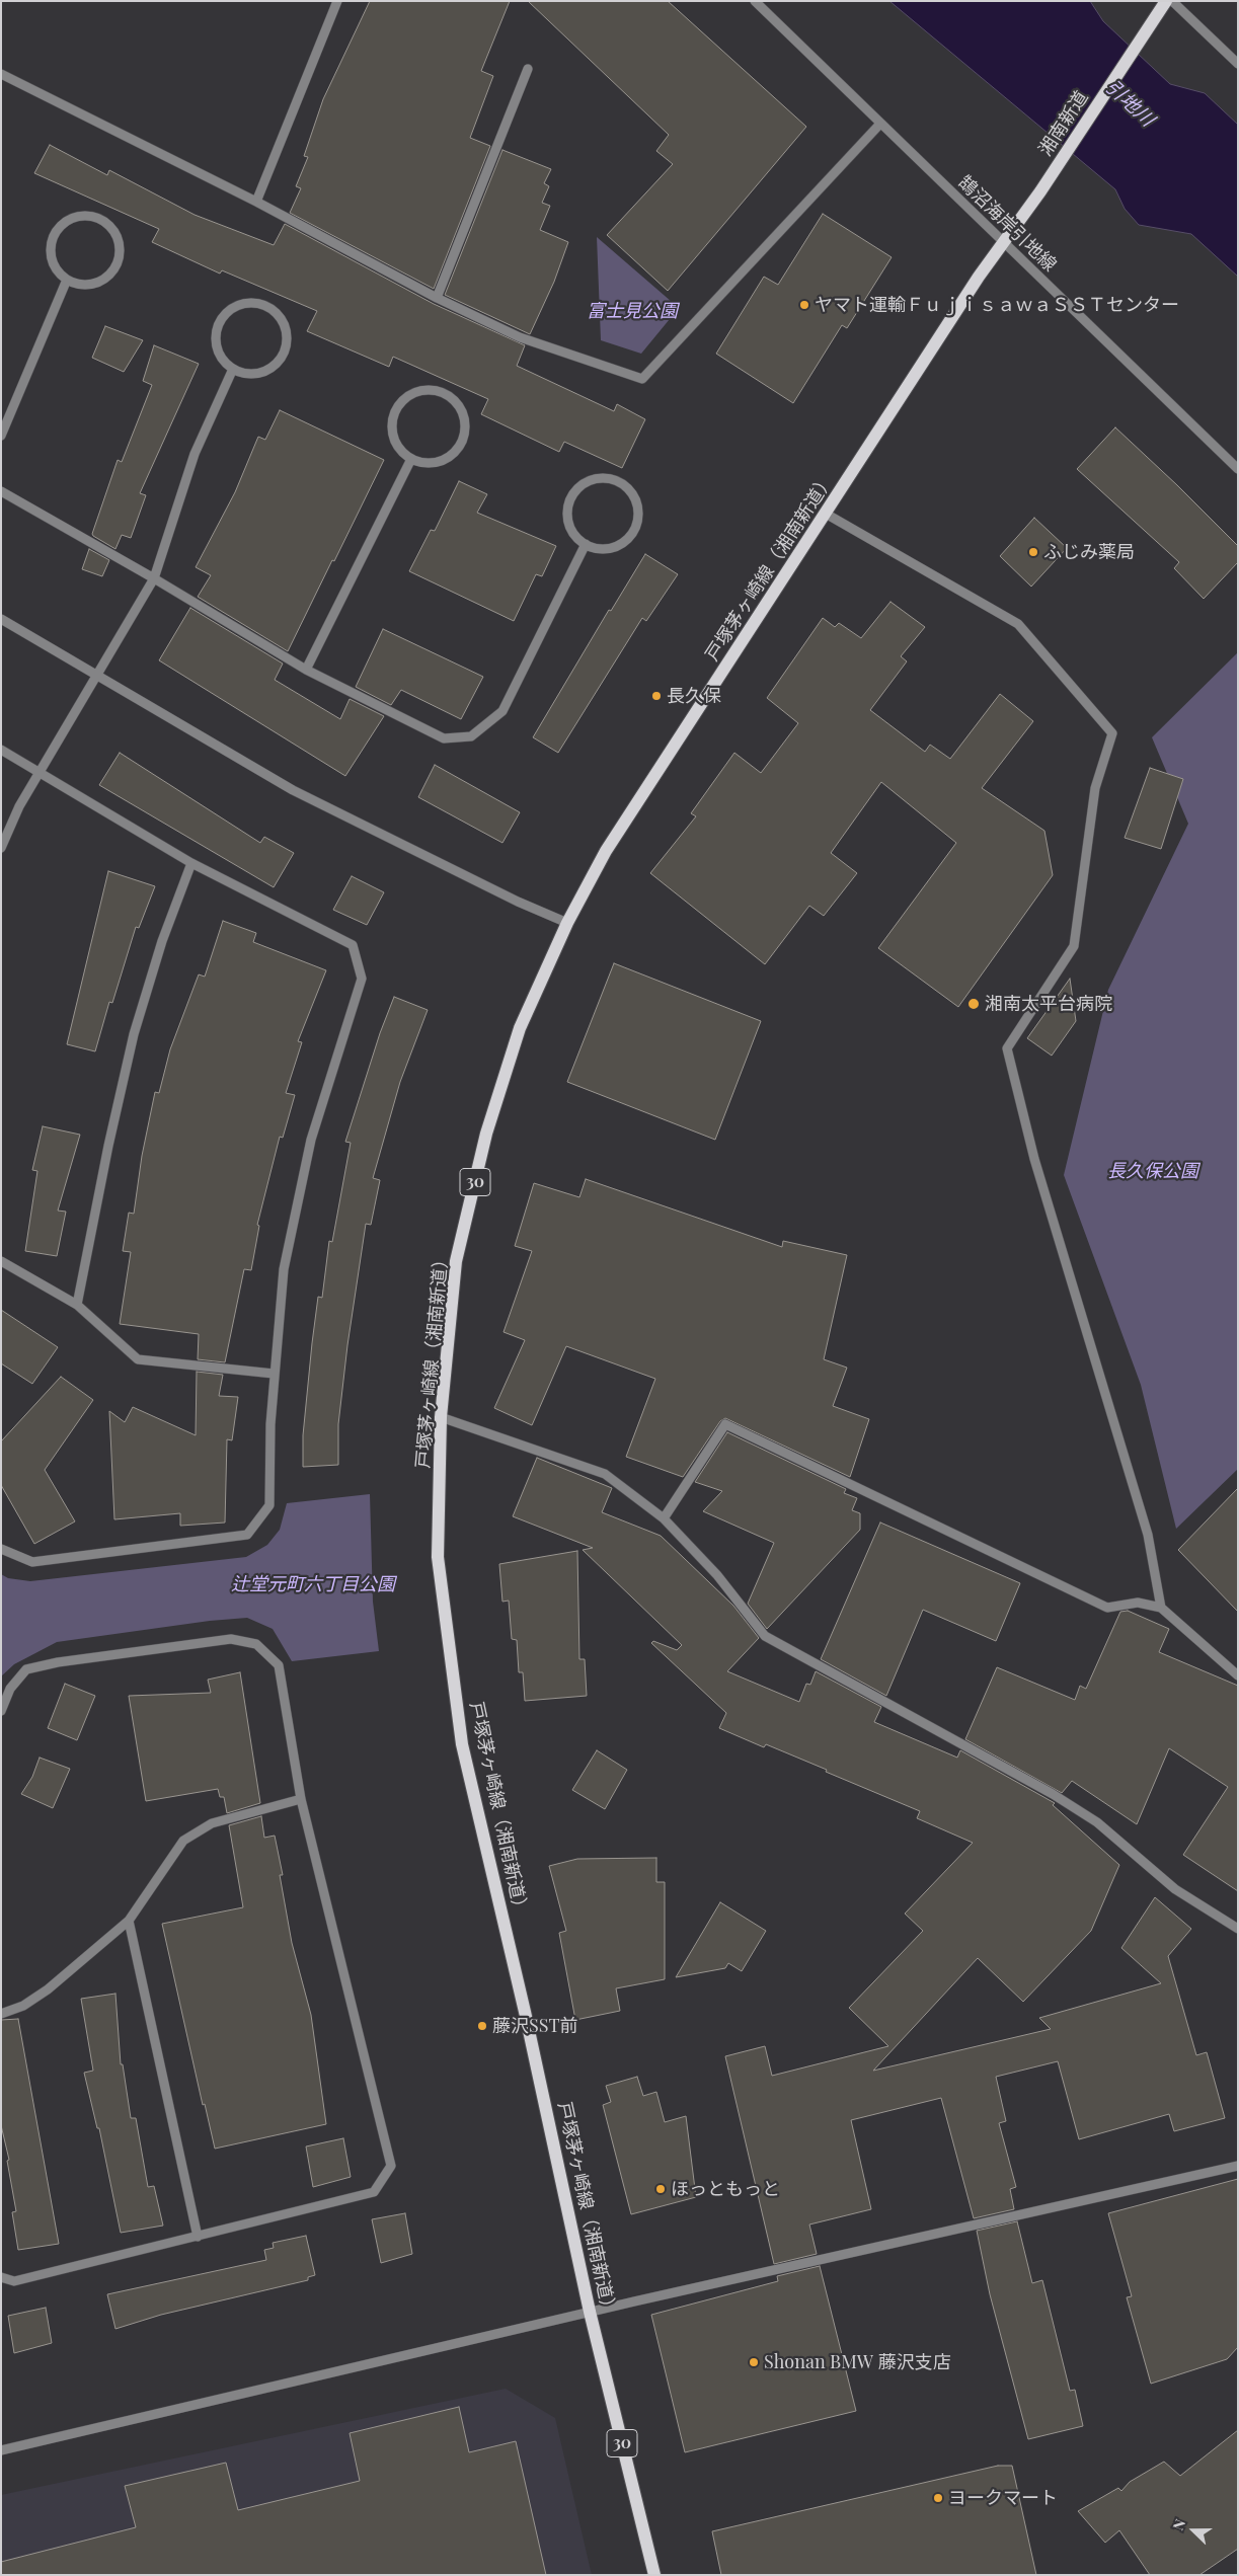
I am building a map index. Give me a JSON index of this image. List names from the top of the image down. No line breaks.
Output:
{"streets":{"main road":["湘南新道","戸塚茅ヶ崎線（湘南新道）","30"],"street":["鵠沼海岸引地線"]},"crossings":[["湘南新道","戸塚茅ヶ崎線（湘南新道）"],["鵠沼海岸引地線","戸塚茅ヶ崎線（湘南新道）"]],"water":["引地川"],"parks":["富士見公園","長久保公園","辻堂元町六丁目公園"],"places":["ヤマト運輸ＦｕｊｉｓａｗａＳＳＴセンター","ふじみ薬局","長久保","湘南太平台病院","藤沢SST前","ほっともっと","Shonan BMW 藤沢支店","ヨークマート"],"north":"left"}
